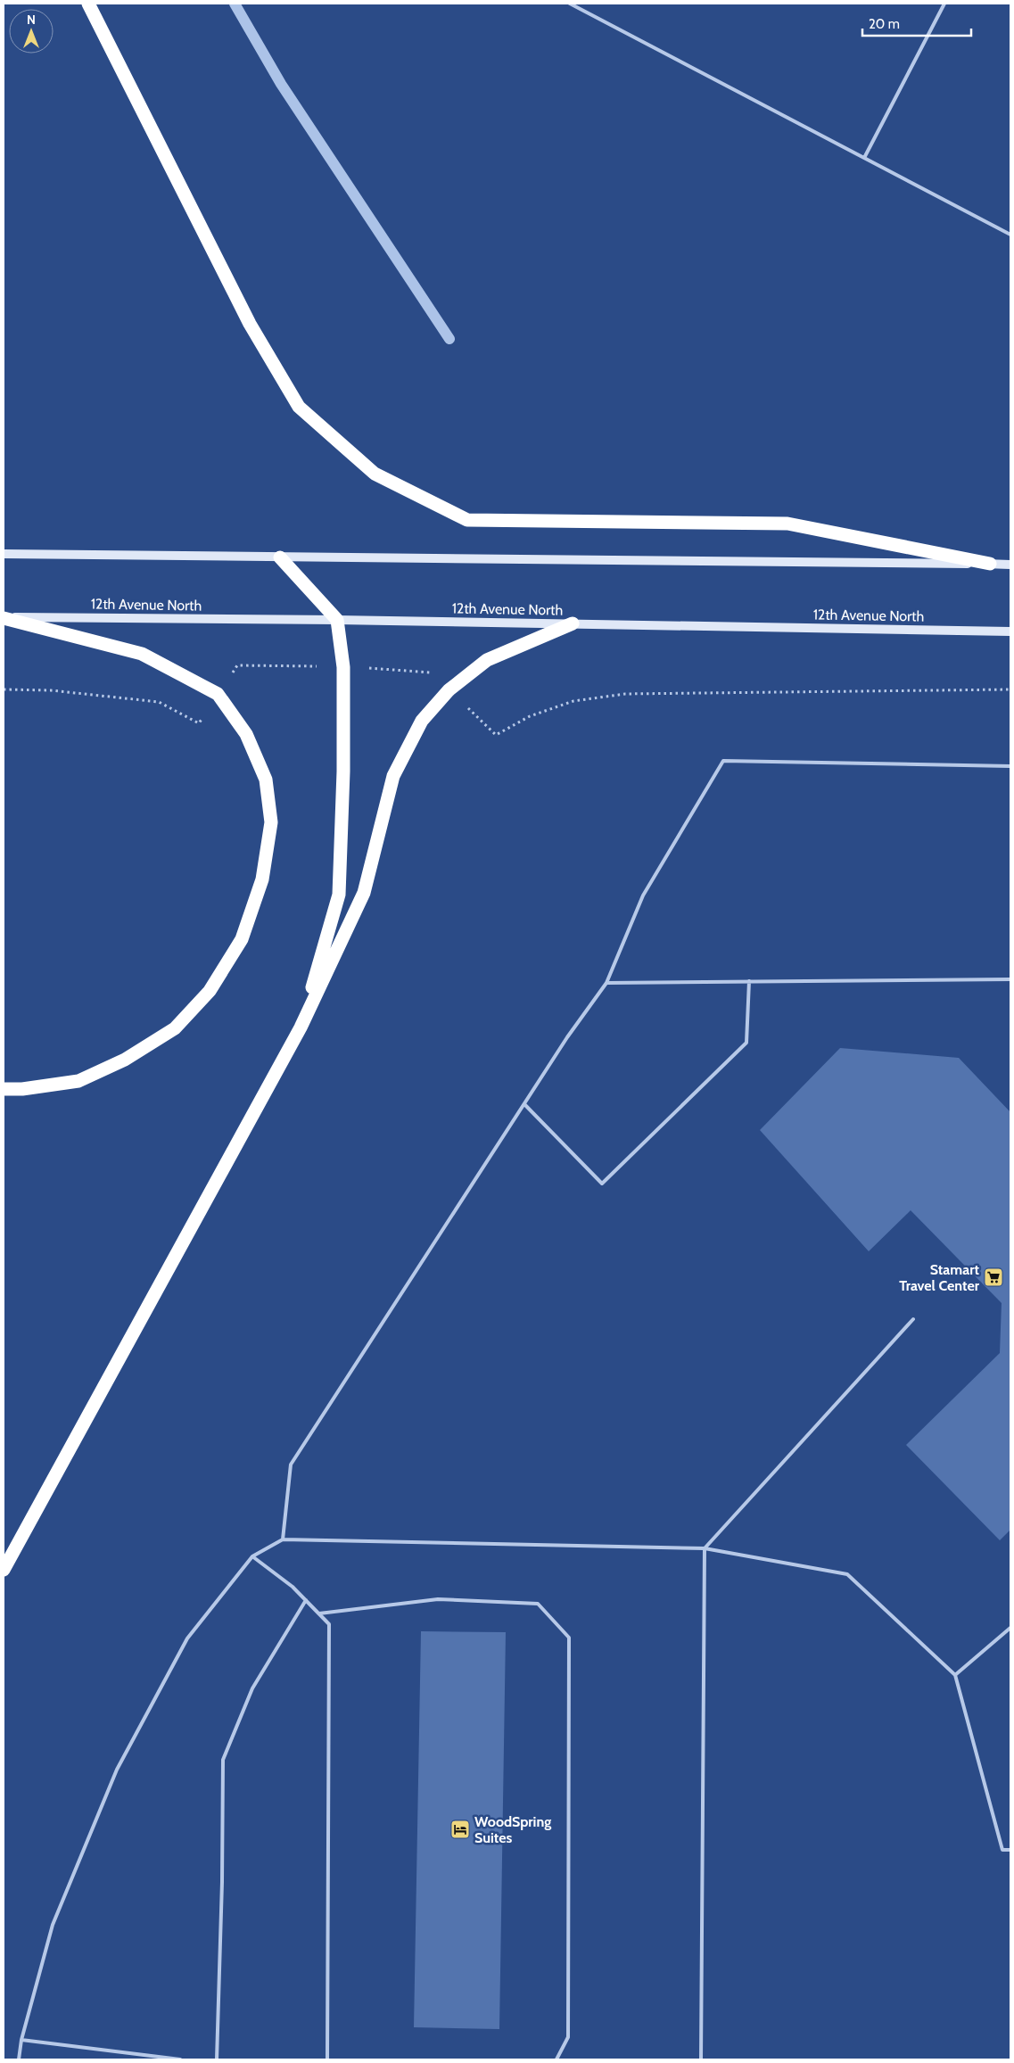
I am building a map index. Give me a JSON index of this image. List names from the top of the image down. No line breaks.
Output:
{"streets":{"main road":["12th Avenue North"]},"places":{"supermarket":["Stamart Travel Center"],"hotel":["WoodSpring Suites"]},"scale_bar":"20 m","north":"top"}
